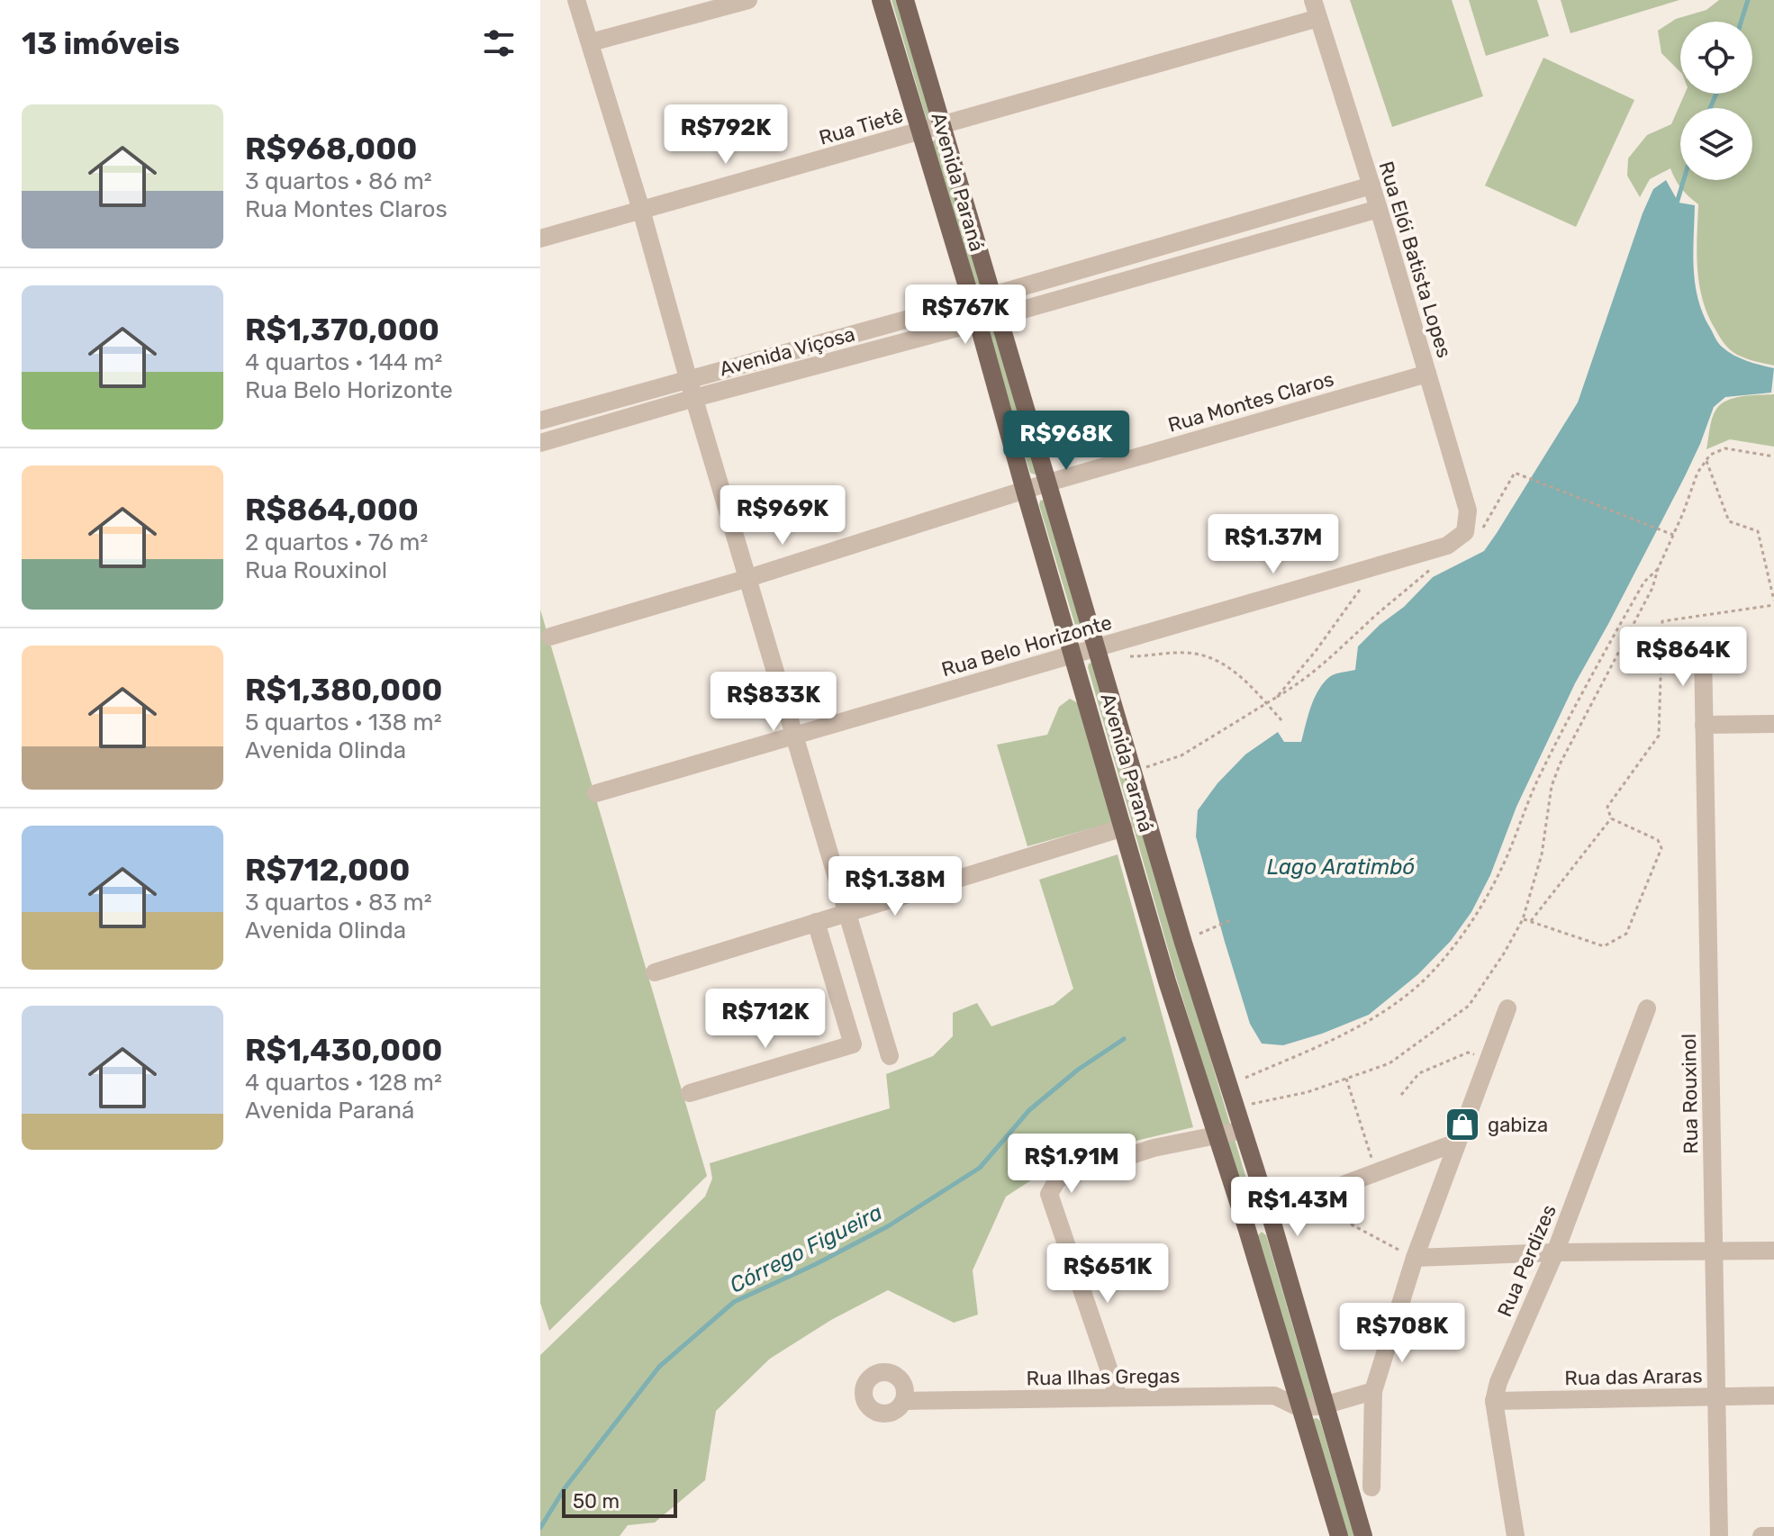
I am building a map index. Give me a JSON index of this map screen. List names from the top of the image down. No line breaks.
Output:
{"streets":{"main road":["Avenida Paraná"],"street":["Rua Tietê","Rua Elói Batista Lopes","Avenida Viçosa","Rua Montes Claros","Rua Belo Horizonte","Rua Rouxinol","Rua Perdizes","Rua Ilhas Gregas","Rua das Araras"]},"crossings":[["Rua Tietê","Avenida Paraná"],["Rua Tietê","Rua Elói Batista Lopes"],["Avenida Paraná","Avenida Viçosa"],["Avenida Paraná","Rua Montes Claros"],["Avenida Paraná","Rua Belo Horizonte"],["Avenida Paraná","Rua Ilhas Gregas"],["Rua Elói Batista Lopes","Avenida Viçosa"],["Rua Elói Batista Lopes","Rua Montes Claros"],["Rua Elói Batista Lopes","Rua Belo Horizonte"],["Rua Rouxinol","Rua das Araras"],["Rua Perdizes","Rua das Araras"]],"water":["Lago Aratimbó","Córrego Figueira"],"places":{"shop":["gabiza"]},"scale_bar":"50 m","page":{"heading":"13 imóveis","list":[{"name":"R$968,000","note":"3 quartos · 86 m² · Rua Montes Claros"},{"name":"R$1,370,000","note":"4 quartos · 144 m² · Rua Belo Horizonte"},{"name":"R$864,000","note":"2 quartos · 76 m² · Rua Rouxinol"},{"name":"R$1,380,000","note":"5 quartos · 138 m² · Avenida Olinda"},{"name":"R$712,000","note":"3 quartos · 83 m² · Avenida Olinda"},{"name":"R$1,430,000","note":"4 quartos · 128 m² · Avenida Paraná"}],"price":["R$792K","R$767K","R$968K","R$969K","R$1.37M","R$864K","R$833K","R$1.38M","R$712K","R$1.91M","R$1.43M","R$651K","R$708K"],"scale":"50 m"}}
